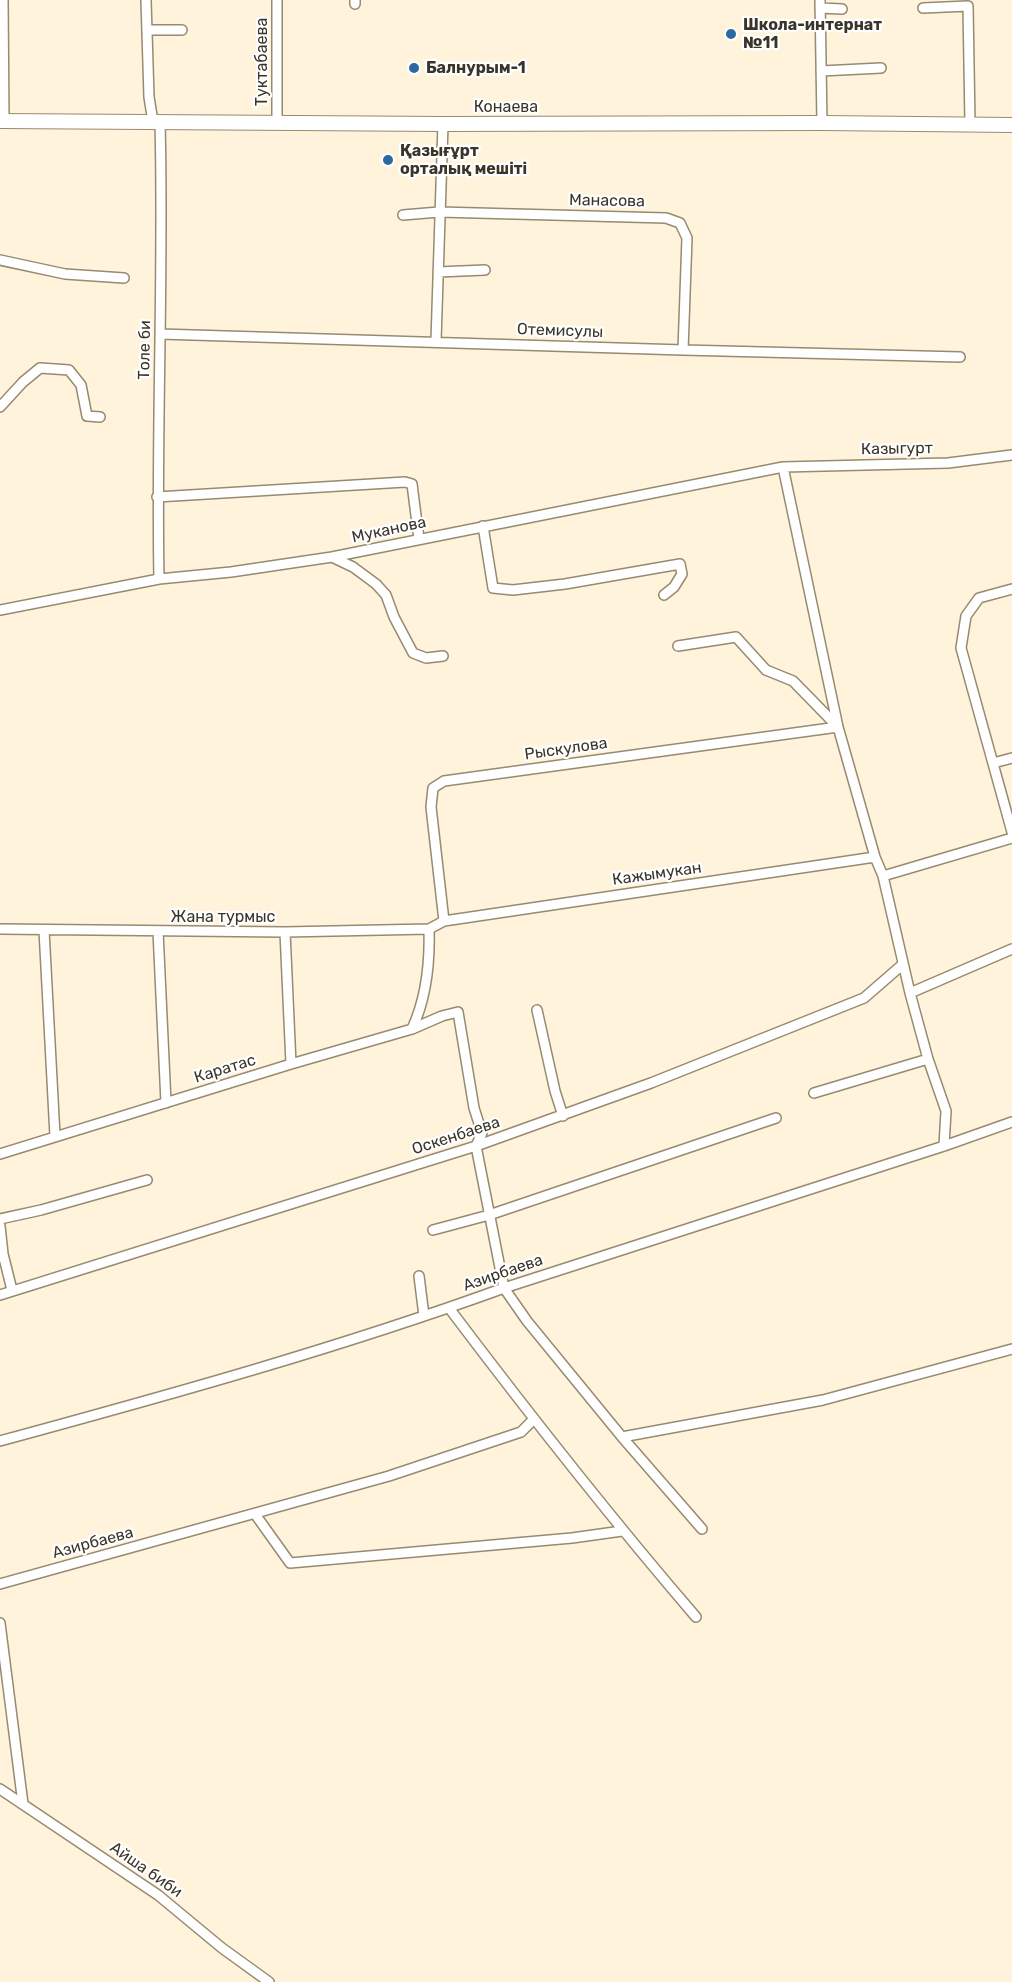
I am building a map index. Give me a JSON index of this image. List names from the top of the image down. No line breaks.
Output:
{"streets":{"main road":["Конаева"],"street":["Туктабаева","Манасова","Отемисулы","Толе би","Казыгурт","Муканова","Рыскулова","Кажымукан","Жана турмыс","Каратас","Оскенбаева","Азирбаева","Айша биби"]},"crossings":[["Туктабаева","Конаева"],["Конаева","Толе би"],["Манасова","Отемисулы"],["Отемисулы","Толе би"],["Толе би","Муканова"],["Казыгурт","Муканова"],["Рыскулова","Кажымукан"],["Рыскулова","Жана турмыс"],["Кажымукан","Жана турмыс"],["Каратас","Оскенбаева"]],"places":["Школа-интернат №11","Балнурым-1","Қазығұрт орталық мешіті"]}
